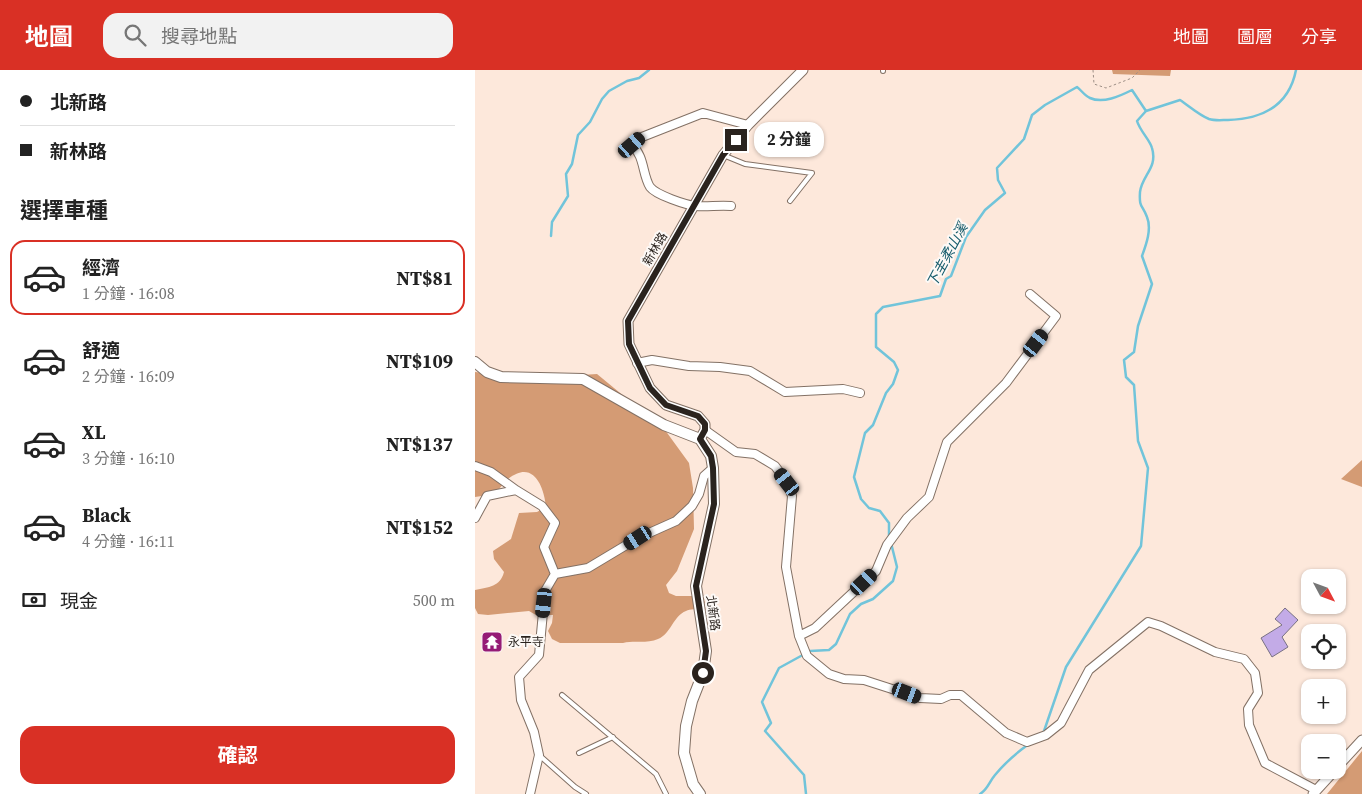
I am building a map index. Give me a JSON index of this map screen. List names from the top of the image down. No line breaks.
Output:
{"streets":{"main road":["北新路"],"street":["新林路"]},"crossings":[["新林路","北新路"]],"water":["下圭柔山溪"],"places":{"temple":["永平寺"]},"north":"bottom right","page":{"header":"地圖","search":"搜尋地點","nav":["地圖","圖層","分享"],"banner":["北新路","新林路"],"bubble":"2 分鐘","heading":"選擇車種","list":[{"name":"經濟","note":"1 分鐘 · 16:08","value":"NT$81"},{"name":"舒適","note":"2 分鐘 · 16:09","value":"NT$109"},{"name":"XL","note":"3 分鐘 · 16:10","value":"NT$137"},{"name":"Black","note":"4 分鐘 · 16:11","value":"NT$152"}],"map_buttons":["+","−"],"pay":["現金","500 m"],"buttons":"確認"}}
